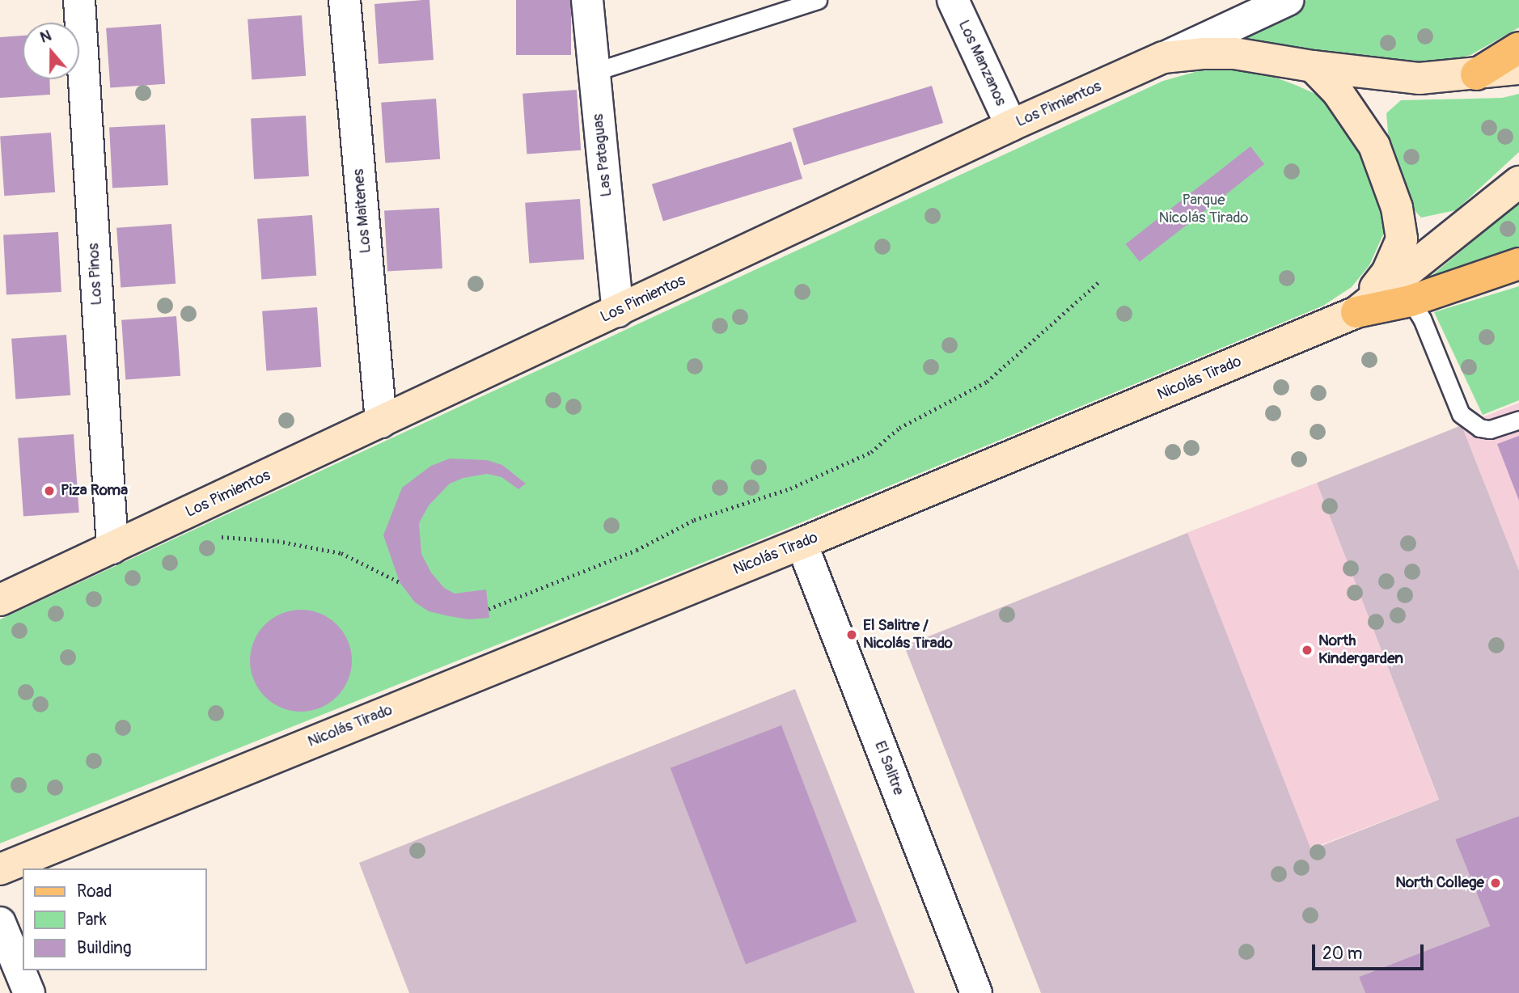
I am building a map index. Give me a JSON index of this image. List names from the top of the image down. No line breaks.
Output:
{"streets":{"main road":["Los Pimientos","Nicolás Tirado"],"street":["Los Manzanos","Las Pataguas","Los Maitenes","Los Pinos","El Salitre"]},"crossings":[["Los Manzanos","Los Pimientos"],["Los Pimientos","Las Pataguas"],["Los Pimientos","Los Maitenes"],["Los Pimientos","Los Pinos"],["Nicolás Tirado","El Salitre"]],"parks":["Parque Nicolás Tirado"],"places":["Piza Roma","El Salitre / Nicolás Tirado","North Kindergarden","North College"],"legend":["Road","Park","Building"],"scale_bar":"20 m","north":"top"}
